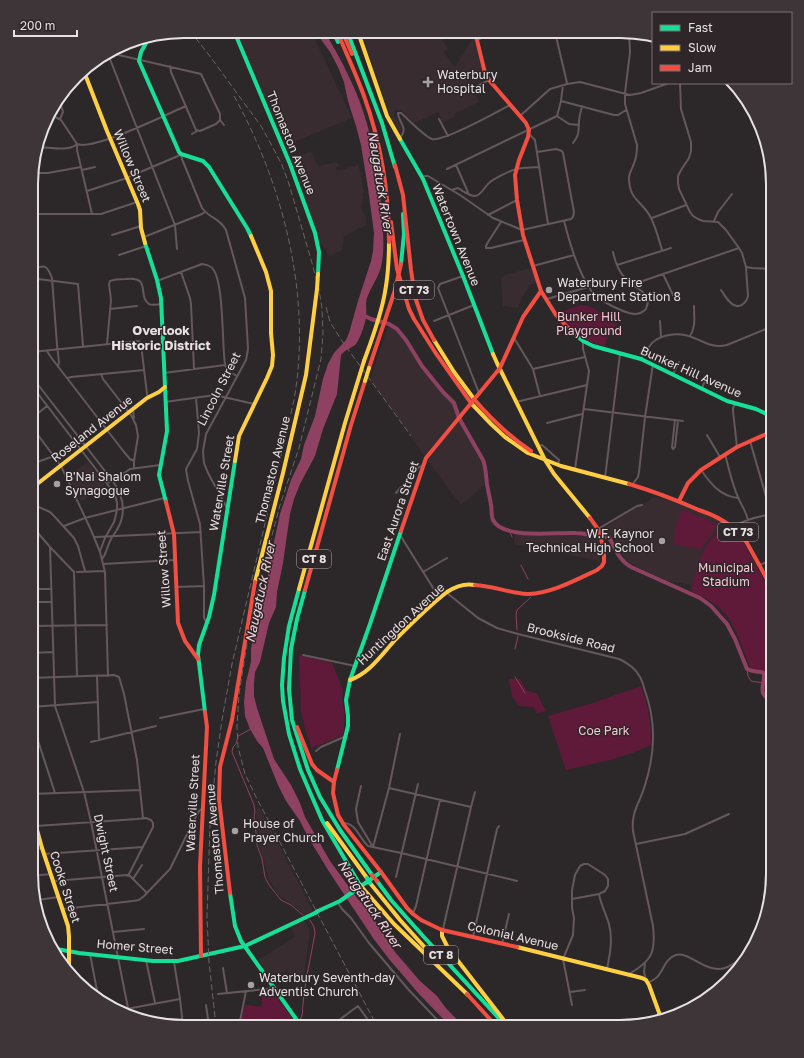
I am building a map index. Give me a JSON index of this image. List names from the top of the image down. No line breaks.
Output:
{"streets":{"main road":["Thomaston Avenue","Willow Street","Watertown Avenue","CT 73","Bunker Hill Avenue","Roseland Avenue","Waterville Street","East Aurora Street","CT 8","Huntingdon Avenue","Cooke Street","Colonial Avenue","Homer Street"],"street":["Lincoln Street","Brookside Road","Dwight Street"]},"crossings":[["Thomaston Avenue","Homer Street"],["Willow Street","Roseland Avenue"],["Willow Street","Waterville Street"],["Watertown Avenue","CT 73"],["Watertown Avenue","East Aurora Street"],["Watertown Avenue","Huntingdon Avenue"],["CT 73","East Aurora Street"],["CT 73","CT 8"],["CT 73","Huntingdon Avenue"],["Bunker Hill Avenue","East Aurora Street"],["Lincoln Street","Waterville Street"],["Waterville Street","Homer Street"],["East Aurora Street","Huntingdon Avenue"],["Huntingdon Avenue","Brookside Road"],["Dwight Street","Homer Street"],["Cooke Street","Homer Street"]],"districts":["Overlook Historic District"],"water":["Naugatuck River"],"parks":["Bunker Hill Playground","Municipal Stadium","Coe Park"],"places":{"health":["Waterbury Hospital"],"other":["Waterbury Fire Department Station 8","B'Nai Shalom Synagogue","W.F. Kaynor Technical High School","House of Prayer Church","Waterbury Seventh-day Adventist Church"]},"legend":["Fast","Slow","Jam"],"scale_bar":"200 m"}
